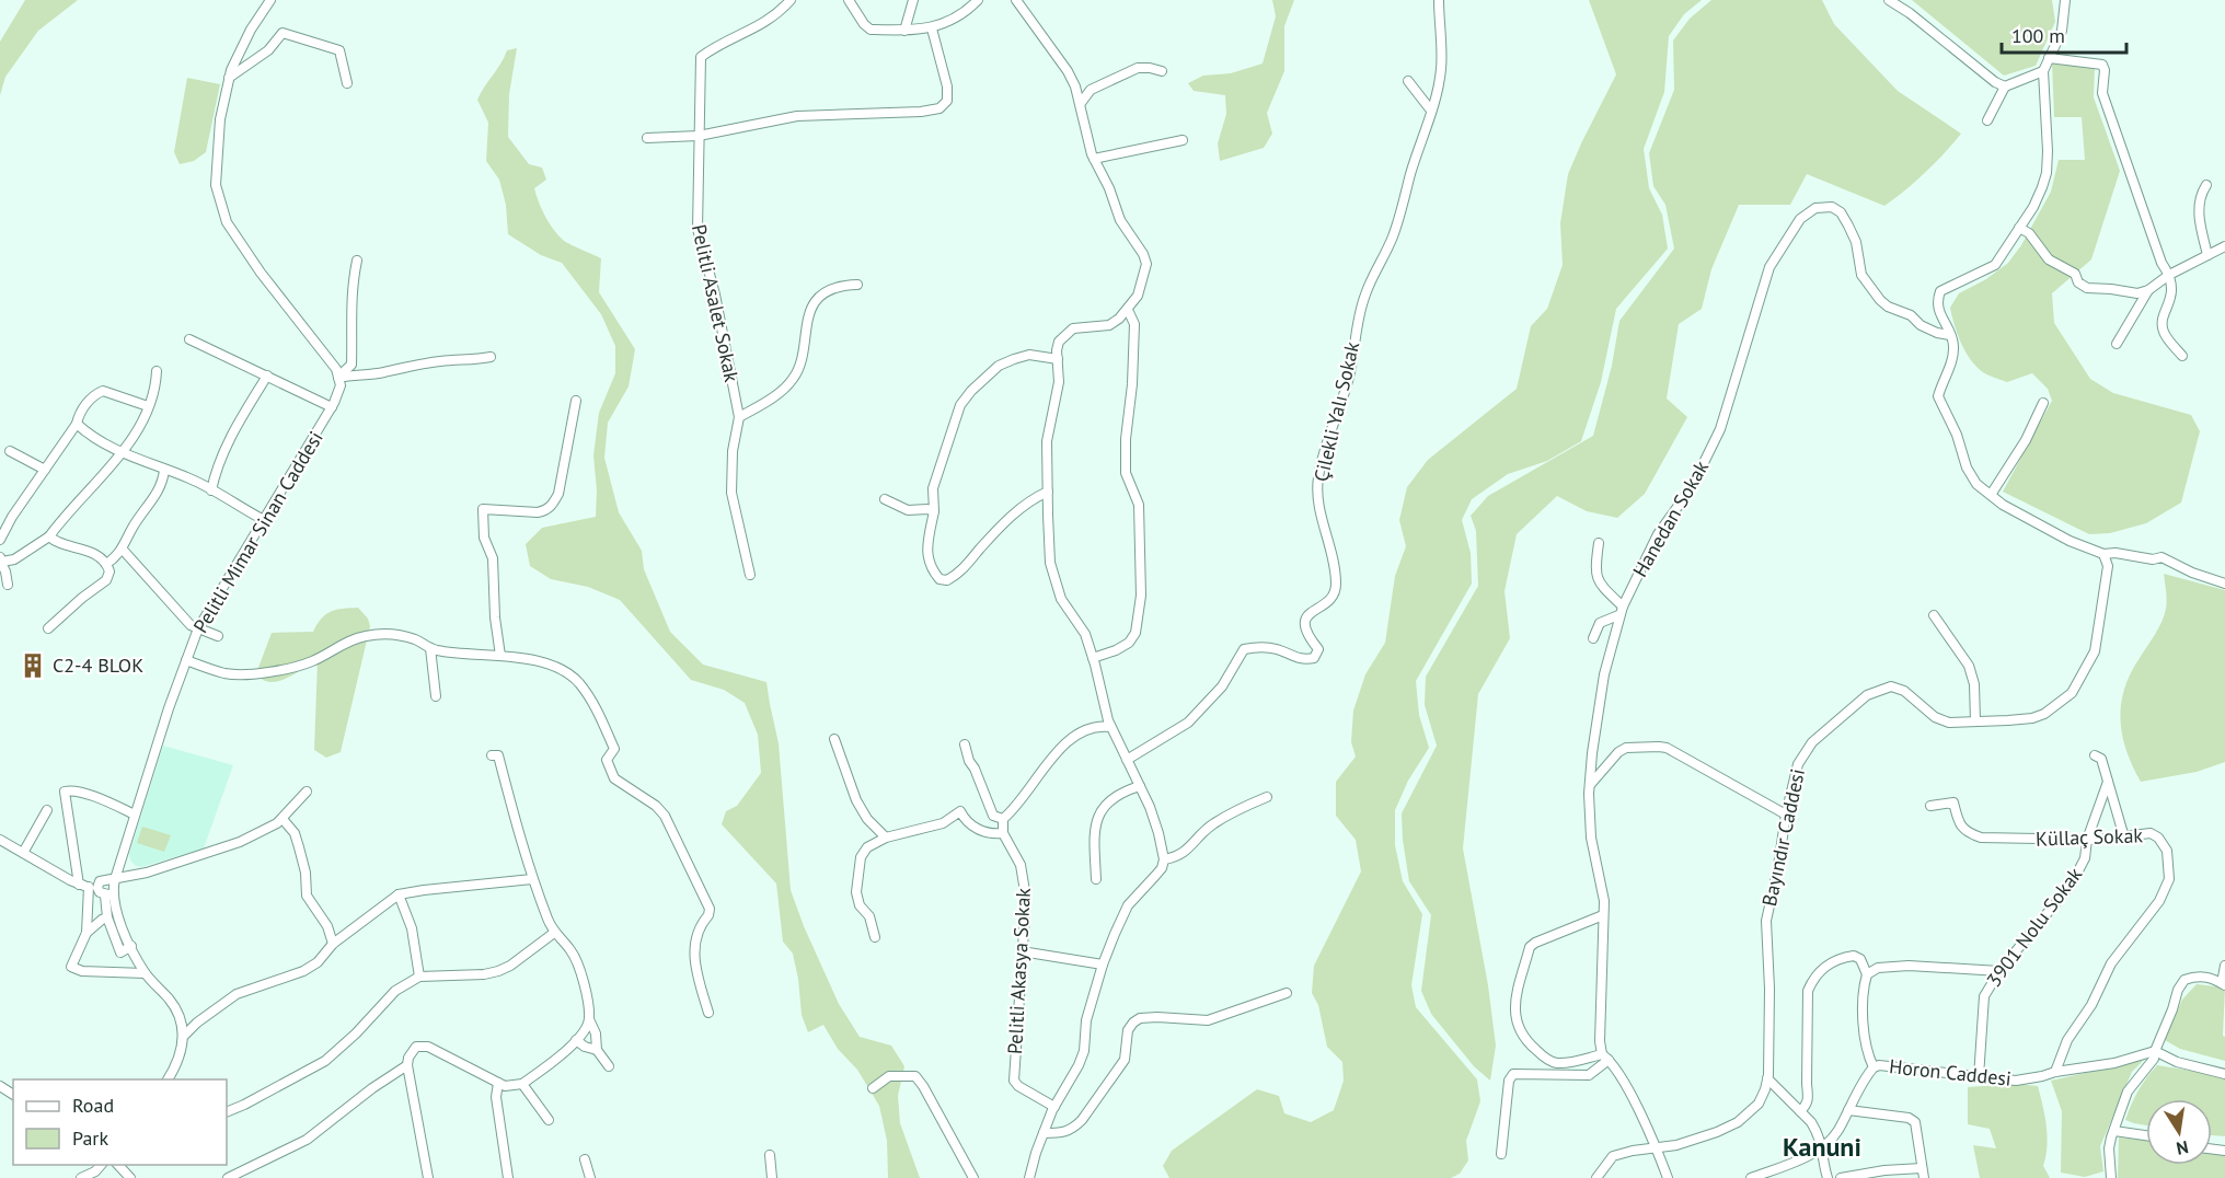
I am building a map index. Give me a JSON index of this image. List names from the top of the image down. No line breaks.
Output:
{"streets":{"street":["Pelitli Asalet Sokak","Çilekli Yalı Sokak","Hanedan Sokak","Pelitli Mimar Sinan Caddesi","Bayındır Caddesi","Küllaç Sokak","3901 Nolu Sokak","Pelitli Akasya Sokak","Horon Caddesi"]},"crossings":[["Küllaç Sokak","3901 Nolu Sokak"],["Küllaç Sokak","Horon Caddesi"],["3901 Nolu Sokak","Horon Caddesi"]],"districts":["Kanuni"],"places":{"building":["C2-4 BLOK"]},"legend":["Road","Park"],"scale_bar":"100 m","north":"bottom"}
